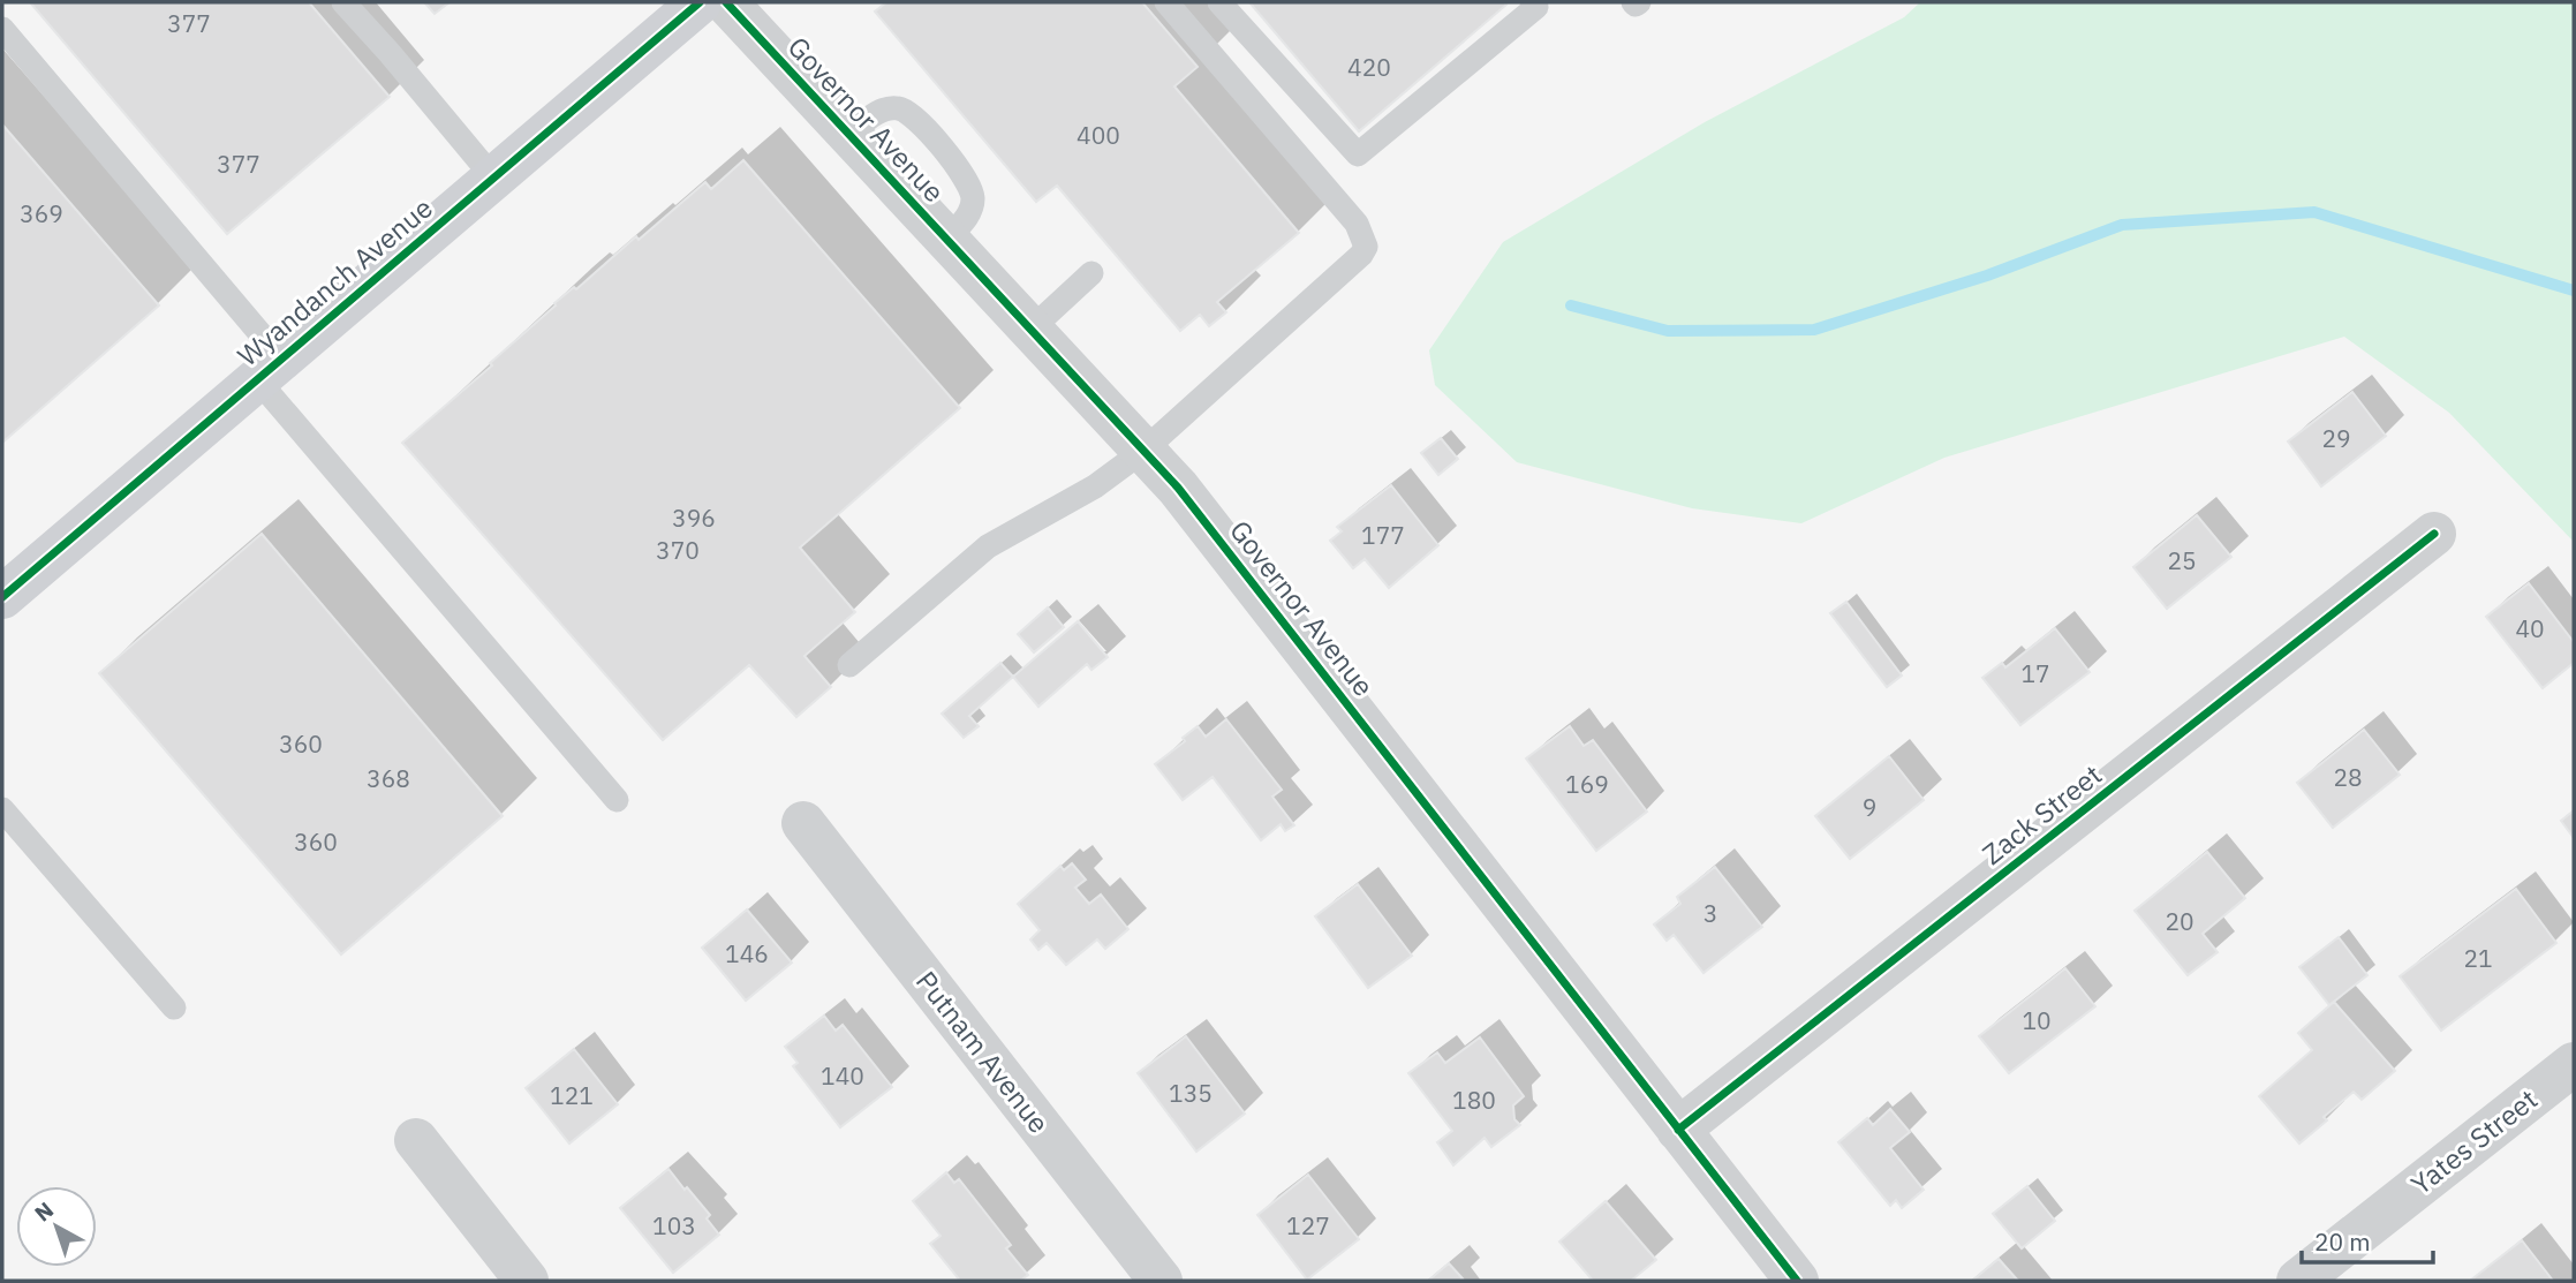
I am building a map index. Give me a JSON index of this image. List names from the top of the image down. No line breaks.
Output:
{"streets":{"street":["Governor Avenue","Wyandanch Avenue","Zack Street","Putnam Avenue","Yates Street"]},"crossings":[["Governor Avenue","Zack Street"]],"house_numbers":["377","420","400","377","369","29","396","177","370","25","40","17","360","28","368","169","9","360","3","20","146","21","10","140","135","121","180","103","127"],"scale_bar":"20 m","north":"top left"}
